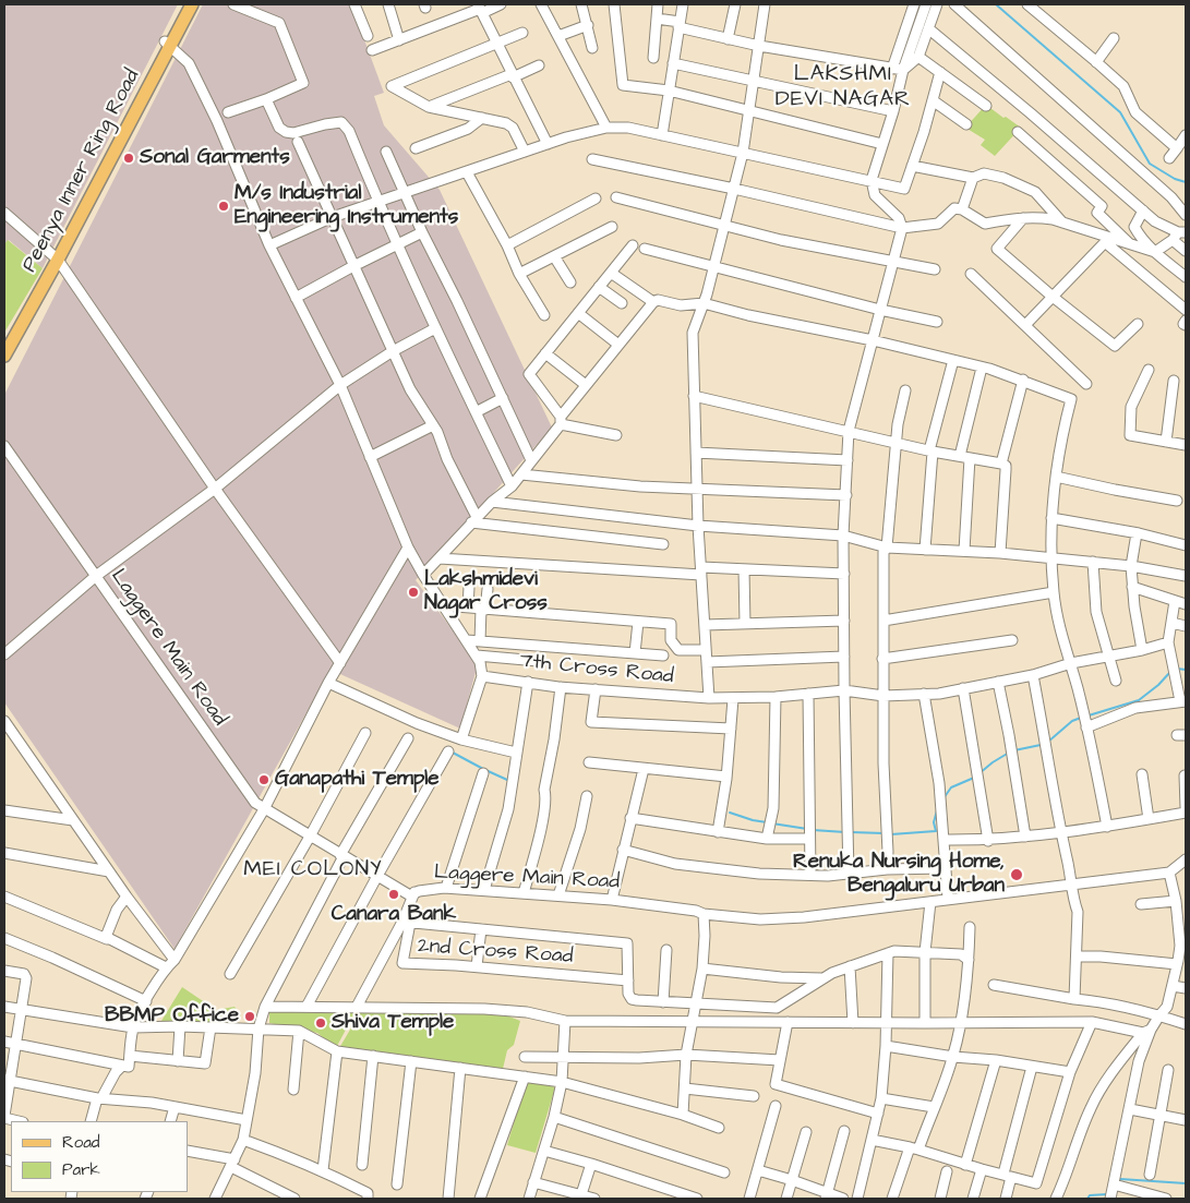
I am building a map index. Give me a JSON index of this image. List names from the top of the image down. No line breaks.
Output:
{"streets":{"main road":["Peenya Inner Ring Road"],"street":["Laggere Main Road","7th Cross Road","2nd Cross Road"]},"districts":["LAKSHMI DEVI NAGAR","MEI COLONY"],"places":["Sonal Garments","M/s Industrial Engineering Instruments","Lakshmidevi Nagar Cross","Ganapathi Temple","Renuka Nursing Home, Bengaluru Urban","Canara Bank","BBMP Office","Shiva Temple"],"legend":["Road","Park"]}
